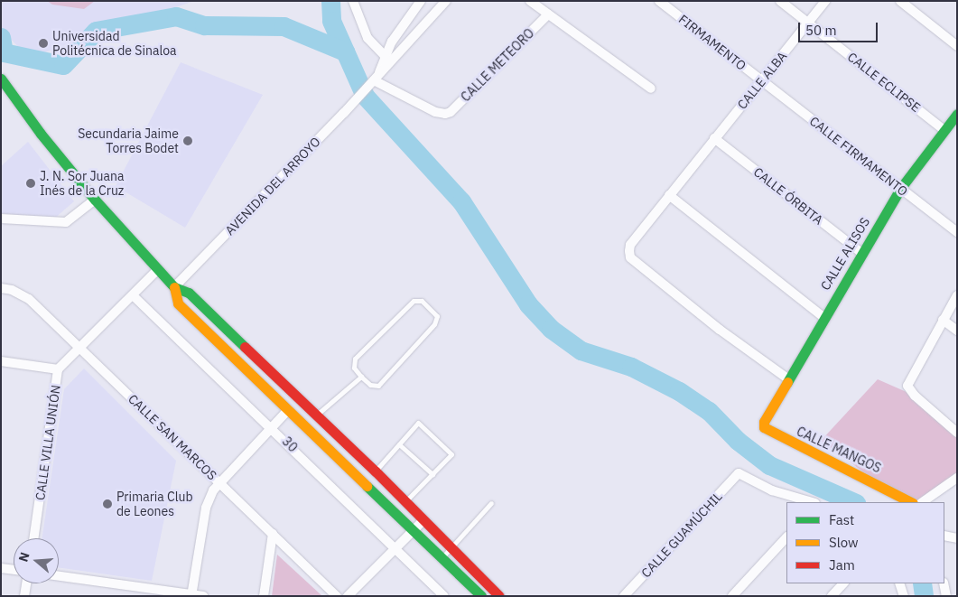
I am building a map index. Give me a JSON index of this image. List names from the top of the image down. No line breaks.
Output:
{"streets":{"street":["FIRMAMENTO","CALLE METEORO","CALLE ALBA","CALLE ECLIPSE","CALLE FIRMAMENTO","AVENIDA DEL ARROYO","CALLE ÓRBITA","CALLE ALISOS","CALLE SAN MARCOS","CALLE VILLA UNIÓN","30","CALLE MANGOS","CALLE GUAMÚCHIL"]},"crossings":[["FIRMAMENTO","CALLE ALBA"],["FIRMAMENTO","CALLE FIRMAMENTO"],["CALLE METEORO","AVENIDA DEL ARROYO"],["CALLE ALBA","CALLE ECLIPSE"],["CALLE ALBA","CALLE FIRMAMENTO"],["CALLE ALBA","CALLE ÓRBITA"],["CALLE ALBA","CALLE ALISOS"],["CALLE ECLIPSE","CALLE ALISOS"],["CALLE FIRMAMENTO","CALLE ALISOS"],["CALLE ÓRBITA","CALLE ALISOS"],["CALLE ALISOS","CALLE MANGOS"],["CALLE SAN MARCOS","CALLE VILLA UNIÓN"],["CALLE VILLA UNIÓN","30"]],"places":["Universidad Politécnica de Sinaloa","Secundaria Jaime Torres Bodet","J. N. Sor Juana Inés de la Cruz","Primaria Club de Leones"],"legend":["Fast","Slow","Jam"],"scale_bar":"50 m","north":"left"}
